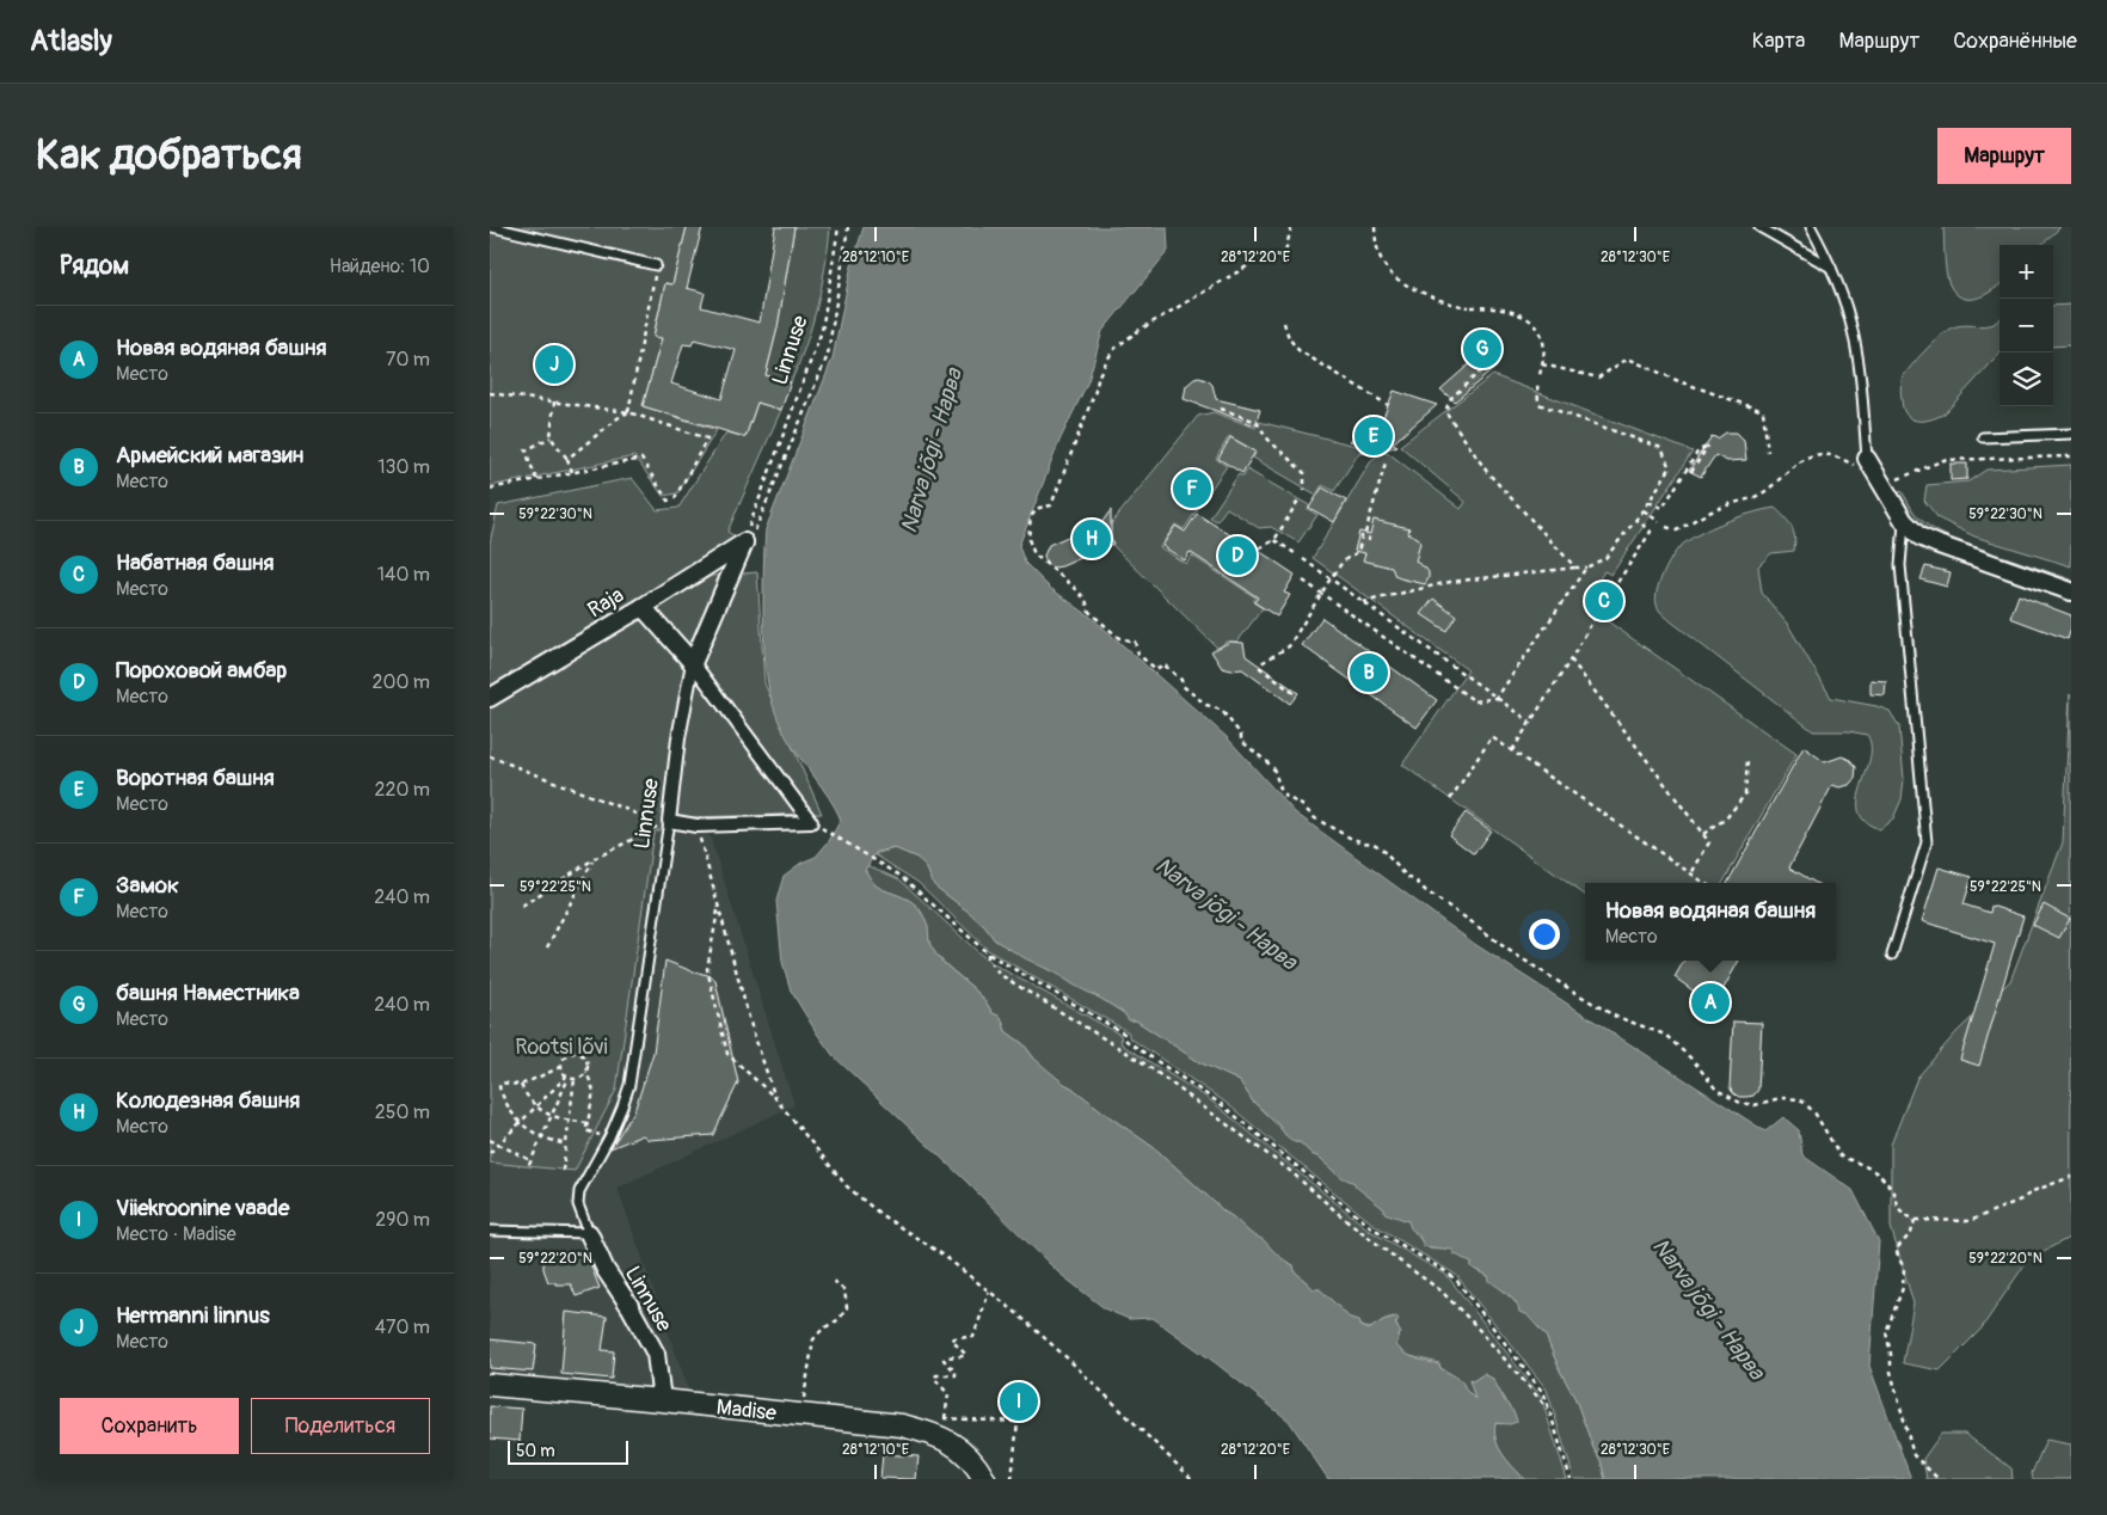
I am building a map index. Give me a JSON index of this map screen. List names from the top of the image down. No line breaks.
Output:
{"streets":{"street":["Linnuse","Raja","Madise"]},"crossings":[["Linnuse","Raja"],["Linnuse","Madise"]],"water":["Narva jõgi - Нарва"],"parks":["Rootsi lõvi"],"scale_bar":"50 m","page":{"header":"Atlasly","nav":["Карта","Маршрут","Сохранённые"],"buttons":["Маршрут",["Сохранить","Поделиться"]],"title":"Как добраться","heading":["Рядом","Найдено: 10"],"map_buttons":["+","−"],"list":[{"mark":"A","name":"Новая водяная башня","note":"Место","value":"70 m"},{"mark":"B","name":"Армейский магазин","note":"Место","value":"130 m"},{"mark":"C","name":"Набатная башня","note":"Место","value":"140 m"},{"mark":"D","name":"Пороховой амбар","note":"Место","value":"200 m"},{"mark":"E","name":"Воротная башня","note":"Место","value":"220 m"},{"mark":"F","name":"Замок","note":"Место","value":"240 m"},{"mark":"G","name":"башня Наместника","note":"Место","value":"240 m"},{"mark":"H","name":"Колодезная башня","note":"Место","value":"250 m"},{"mark":"I","name":"Viiekroonine vaade","note":"Место · Madise","value":"290 m"},{"mark":"J","name":"Hermanni linnus","note":"Место","value":"470 m"}],"pins":["G","J","E","F","H","D","C","B","A","I"],"popup":["Новая водяная башня","Место"],"scale":"50 m"},"coordinates":["28°12'10\"E","28°12'20\"E","28°12'30\"E","59°22'30\"N","59°22'25\"N","59°22'20\"N"]}
